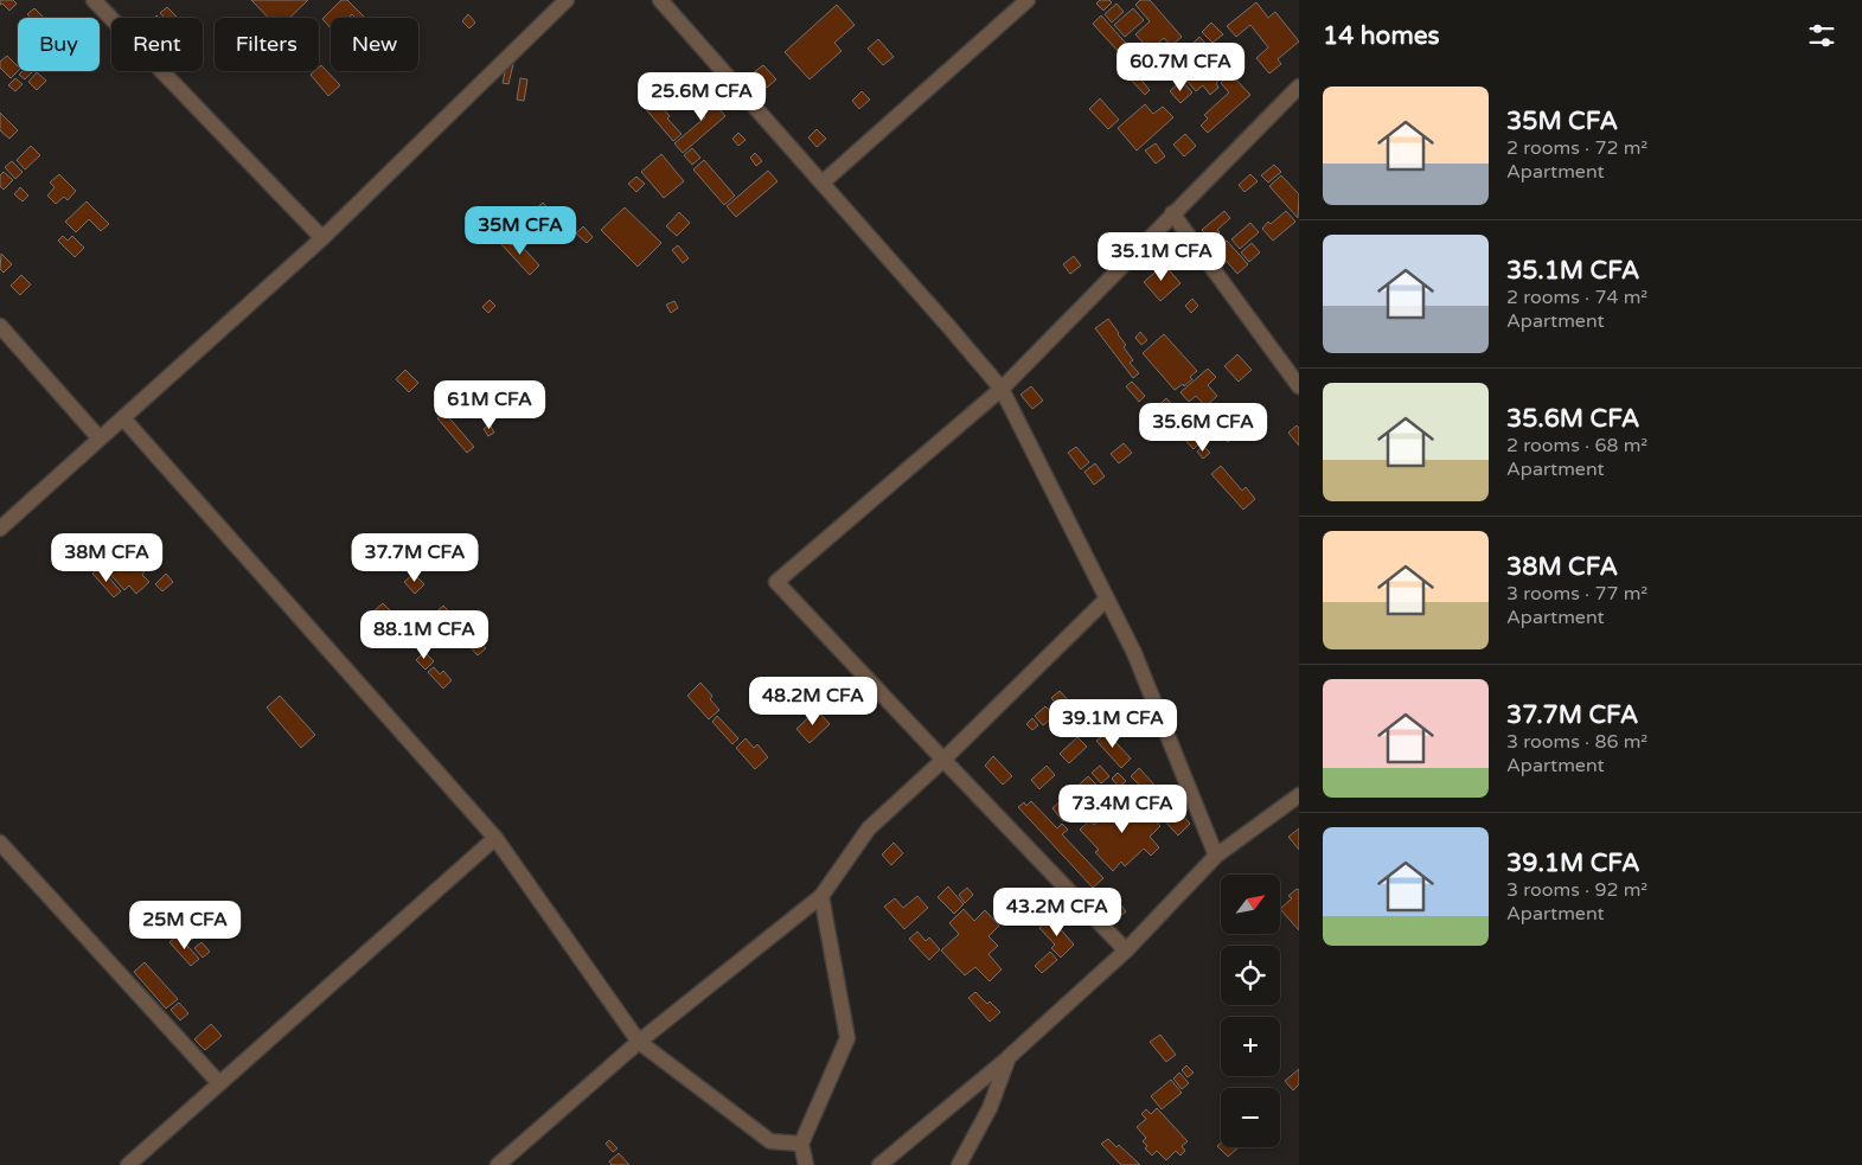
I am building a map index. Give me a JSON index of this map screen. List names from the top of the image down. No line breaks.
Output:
{"north":"top right","page":{"heading":"14 homes","chip":["Buy","Rent","Filters","New"],"price":["60.7M CFA","25.6M CFA","35M CFA","35.1M CFA","61M CFA","35.6M CFA","38M CFA","37.7M CFA","88.1M CFA","48.2M CFA","39.1M CFA","73.4M CFA","43.2M CFA","25M CFA"],"list":[{"name":"35M CFA","note":"2 rooms · 72 m² · Apartment"},{"name":"35.1M CFA","note":"2 rooms · 74 m² · Apartment"},{"name":"35.6M CFA","note":"2 rooms · 68 m² · Apartment"},{"name":"38M CFA","note":"3 rooms · 77 m² · Apartment"},{"name":"37.7M CFA","note":"3 rooms · 86 m² · Apartment"},{"name":"39.1M CFA","note":"3 rooms · 92 m² · Apartment"}],"map_buttons":["+","−"]}}
